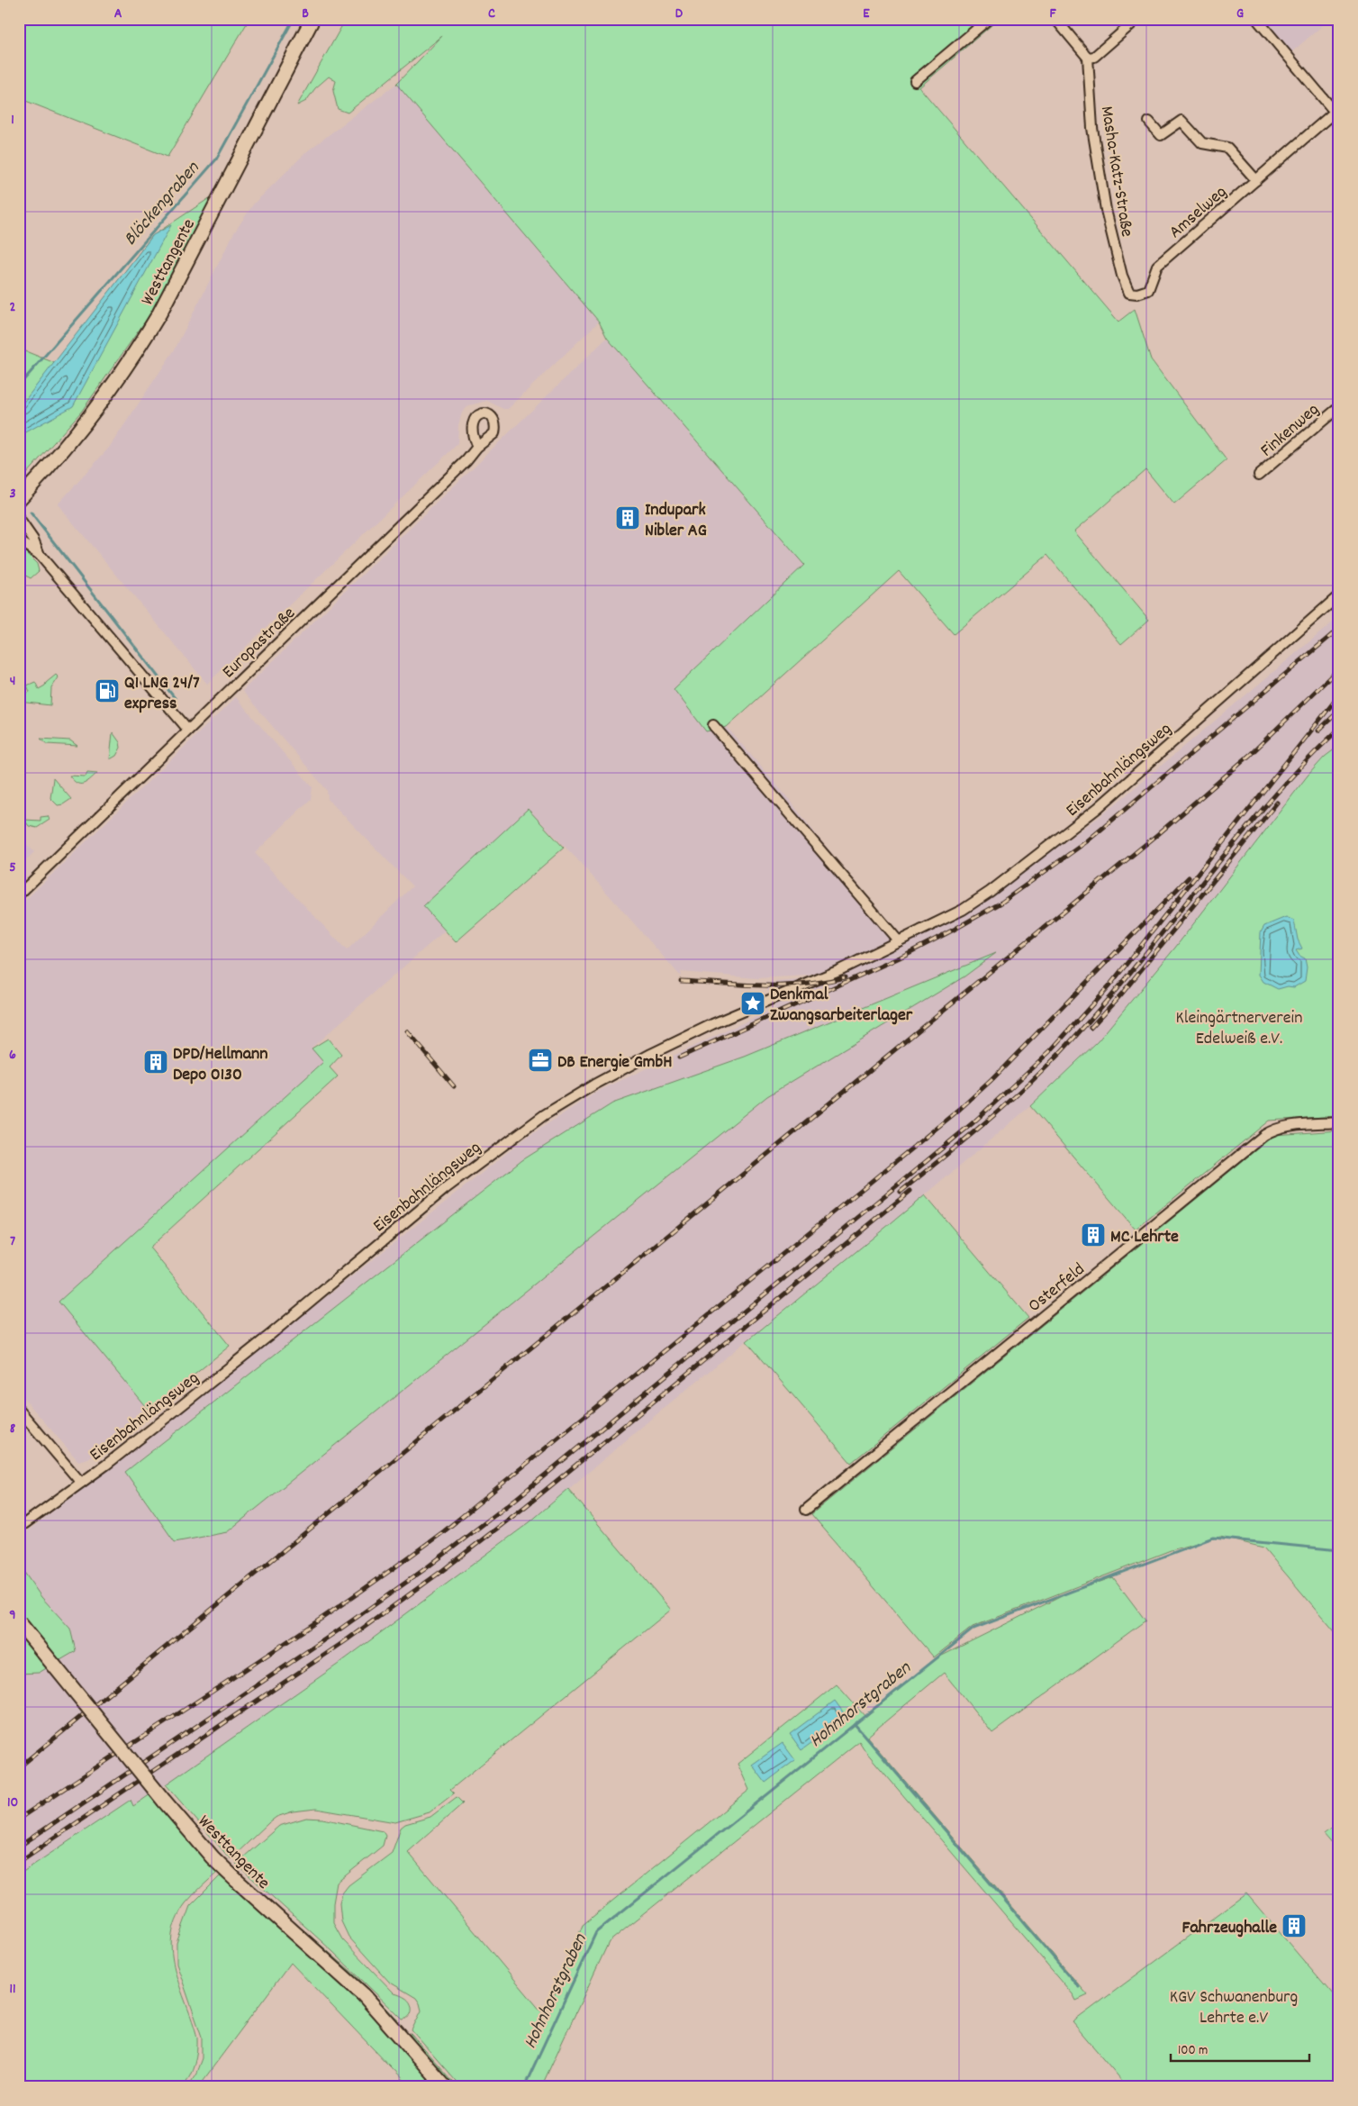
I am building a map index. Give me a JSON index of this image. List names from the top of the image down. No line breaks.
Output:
{"streets":{"main road":["Westtangente"],"street":["Masha-Katz-Straße","Amselweg","Finkenweg","Europastraße","Eisenbahnlängsweg","Osterfeld"]},"crossings":[["Masha-Katz-Straße","Amselweg"]],"water":["Blöckengraben","Hohnhorstgraben"],"parks":["Kleingärtnerverein Edelweiß e.V.","KGV Schwanenburg Lehrte e.V"],"places":{"building":["Indupark Nibler AG","DPD/Hellmann Depo 0130","MC Lehrte","Fahrzeughalle"],"fuel station":["Q1 LNG 24/7 express"],"place":["Denkmal Zwangsarbeiterlager"],"office":["DB Energie GmbH"]},"scale_bar":"100 m","grid":{"columns":["A","B","C","D","E","F","G"],"rows":["1","2","3","4","5","6","7","8","9","10","11"]}}
